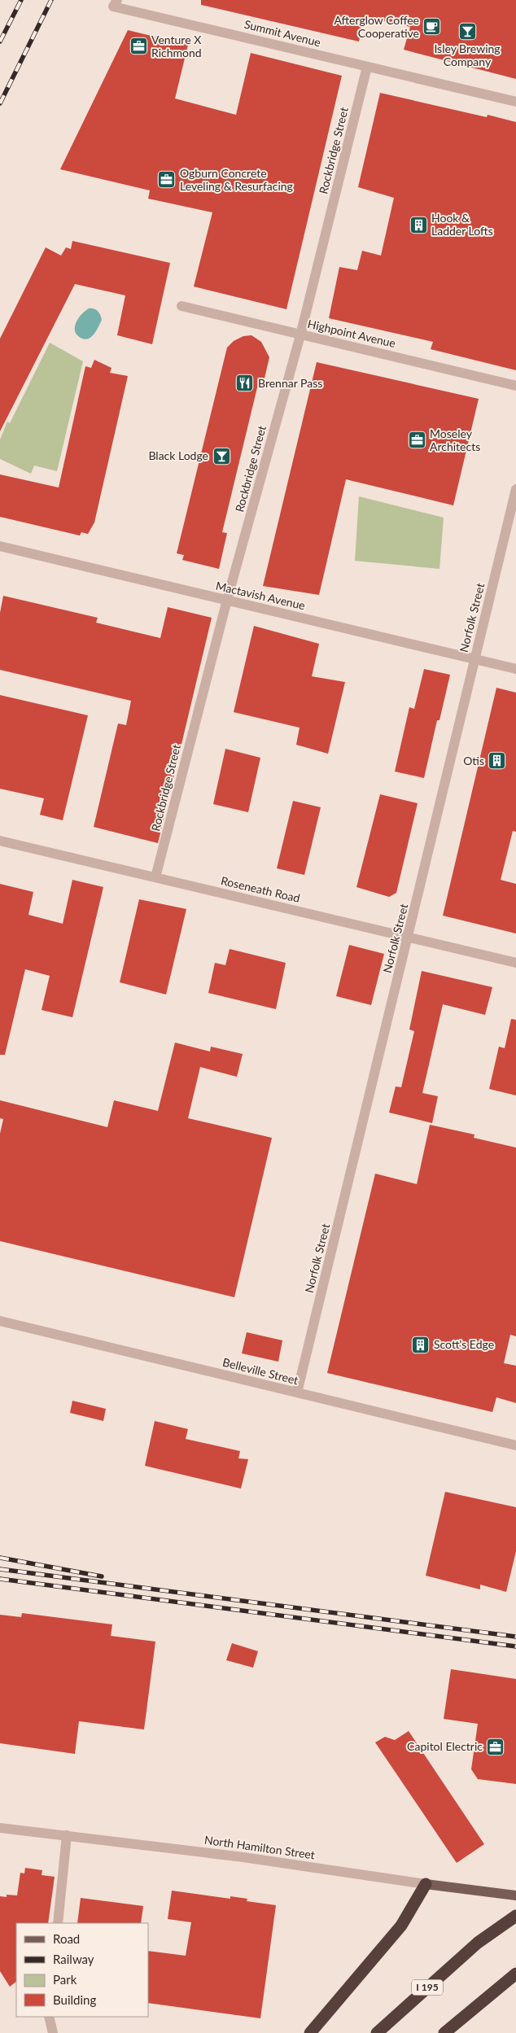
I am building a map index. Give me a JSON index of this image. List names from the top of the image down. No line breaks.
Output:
{"streets":{"highway":["I 195"],"main road":["North Hamilton Street"],"street":["Summit Avenue","Rockbridge Street","Highpoint Avenue","Mactavish Avenue","Norfolk Street","Roseneath Road","Belleville Street"]},"crossings":[["Summit Avenue","Rockbridge Street"],["Rockbridge Street","Highpoint Avenue"],["Rockbridge Street","Mactavish Avenue"],["Rockbridge Street","Roseneath Road"],["Mactavish Avenue","Norfolk Street"],["Norfolk Street","Roseneath Road"],["Norfolk Street","Belleville Street"]],"places":{"cafe":["Afterglow Coffee Cooperative"],"bar":["Isley Brewing Company","Black Lodge"],"office":["Venture X Richmond","Ogburn Concrete Leveling & Resurfacing","Moseley Architects","Capitol Electric"],"building":["Hook & Ladder Lofts","Otis","Scott's Edge"],"restaurant":["Brennar Pass"]},"legend":["Road","Railway","Park","Building"]}
